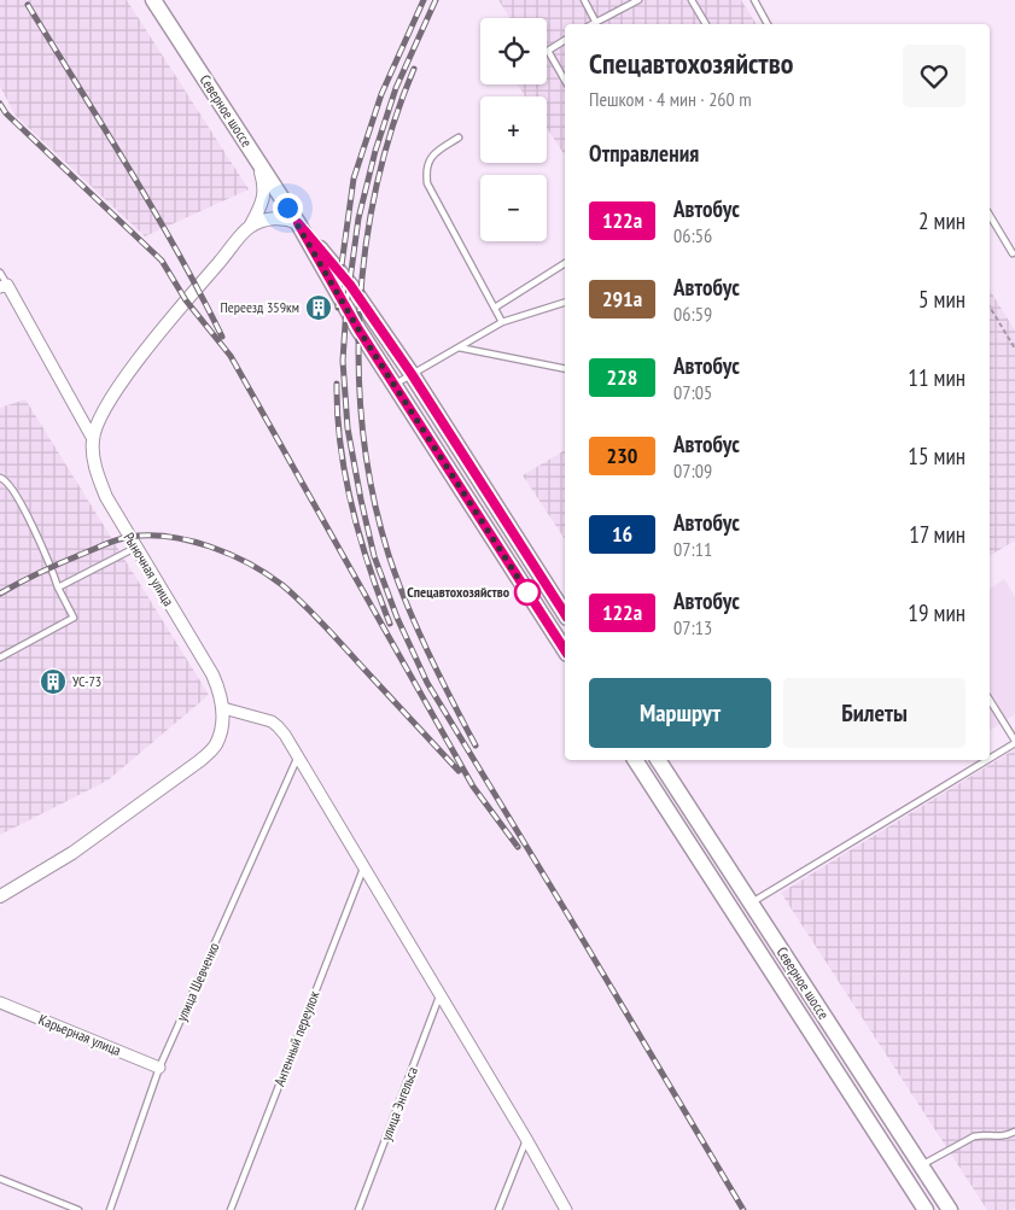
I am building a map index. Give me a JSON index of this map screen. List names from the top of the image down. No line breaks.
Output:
{"streets":{"main road":["Северное шоссе"],"street":["Рыночная улица","Карьерная улица"],"lane":["улица Шевченко","Антенный переулок","улица Энгельса"]},"crossings":[["Северное шоссе","Рыночная улица"],["улица Шевченко","Карьерная улица"]],"places":{"building":["Переезд 359км","УС-73"],"other":["Спецавтохозяйство"]},"lines":["bus line 122а"],"page":{"map_buttons":["+","−"],"heading":[["Спецавтохозяйство","Пешком · 4 мин · 260 m"],"Отправления"],"list":[{"mark":"122а","name":"Автобус","note":"06:56","value":"2 мин"},{"mark":"291а","name":"Автобус","note":"06:59","value":"5 мин"},{"mark":"228","name":"Автобус","note":"07:05","value":"11 мин"},{"mark":"230","name":"Автобус","note":"07:09","value":"15 мин"},{"mark":"16","name":"Автобус","note":"07:11","value":"17 мин"},{"mark":"122а","name":"Автобус","note":"07:13","value":"19 мин"}],"buttons":["Маршрут","Билеты"]}}
